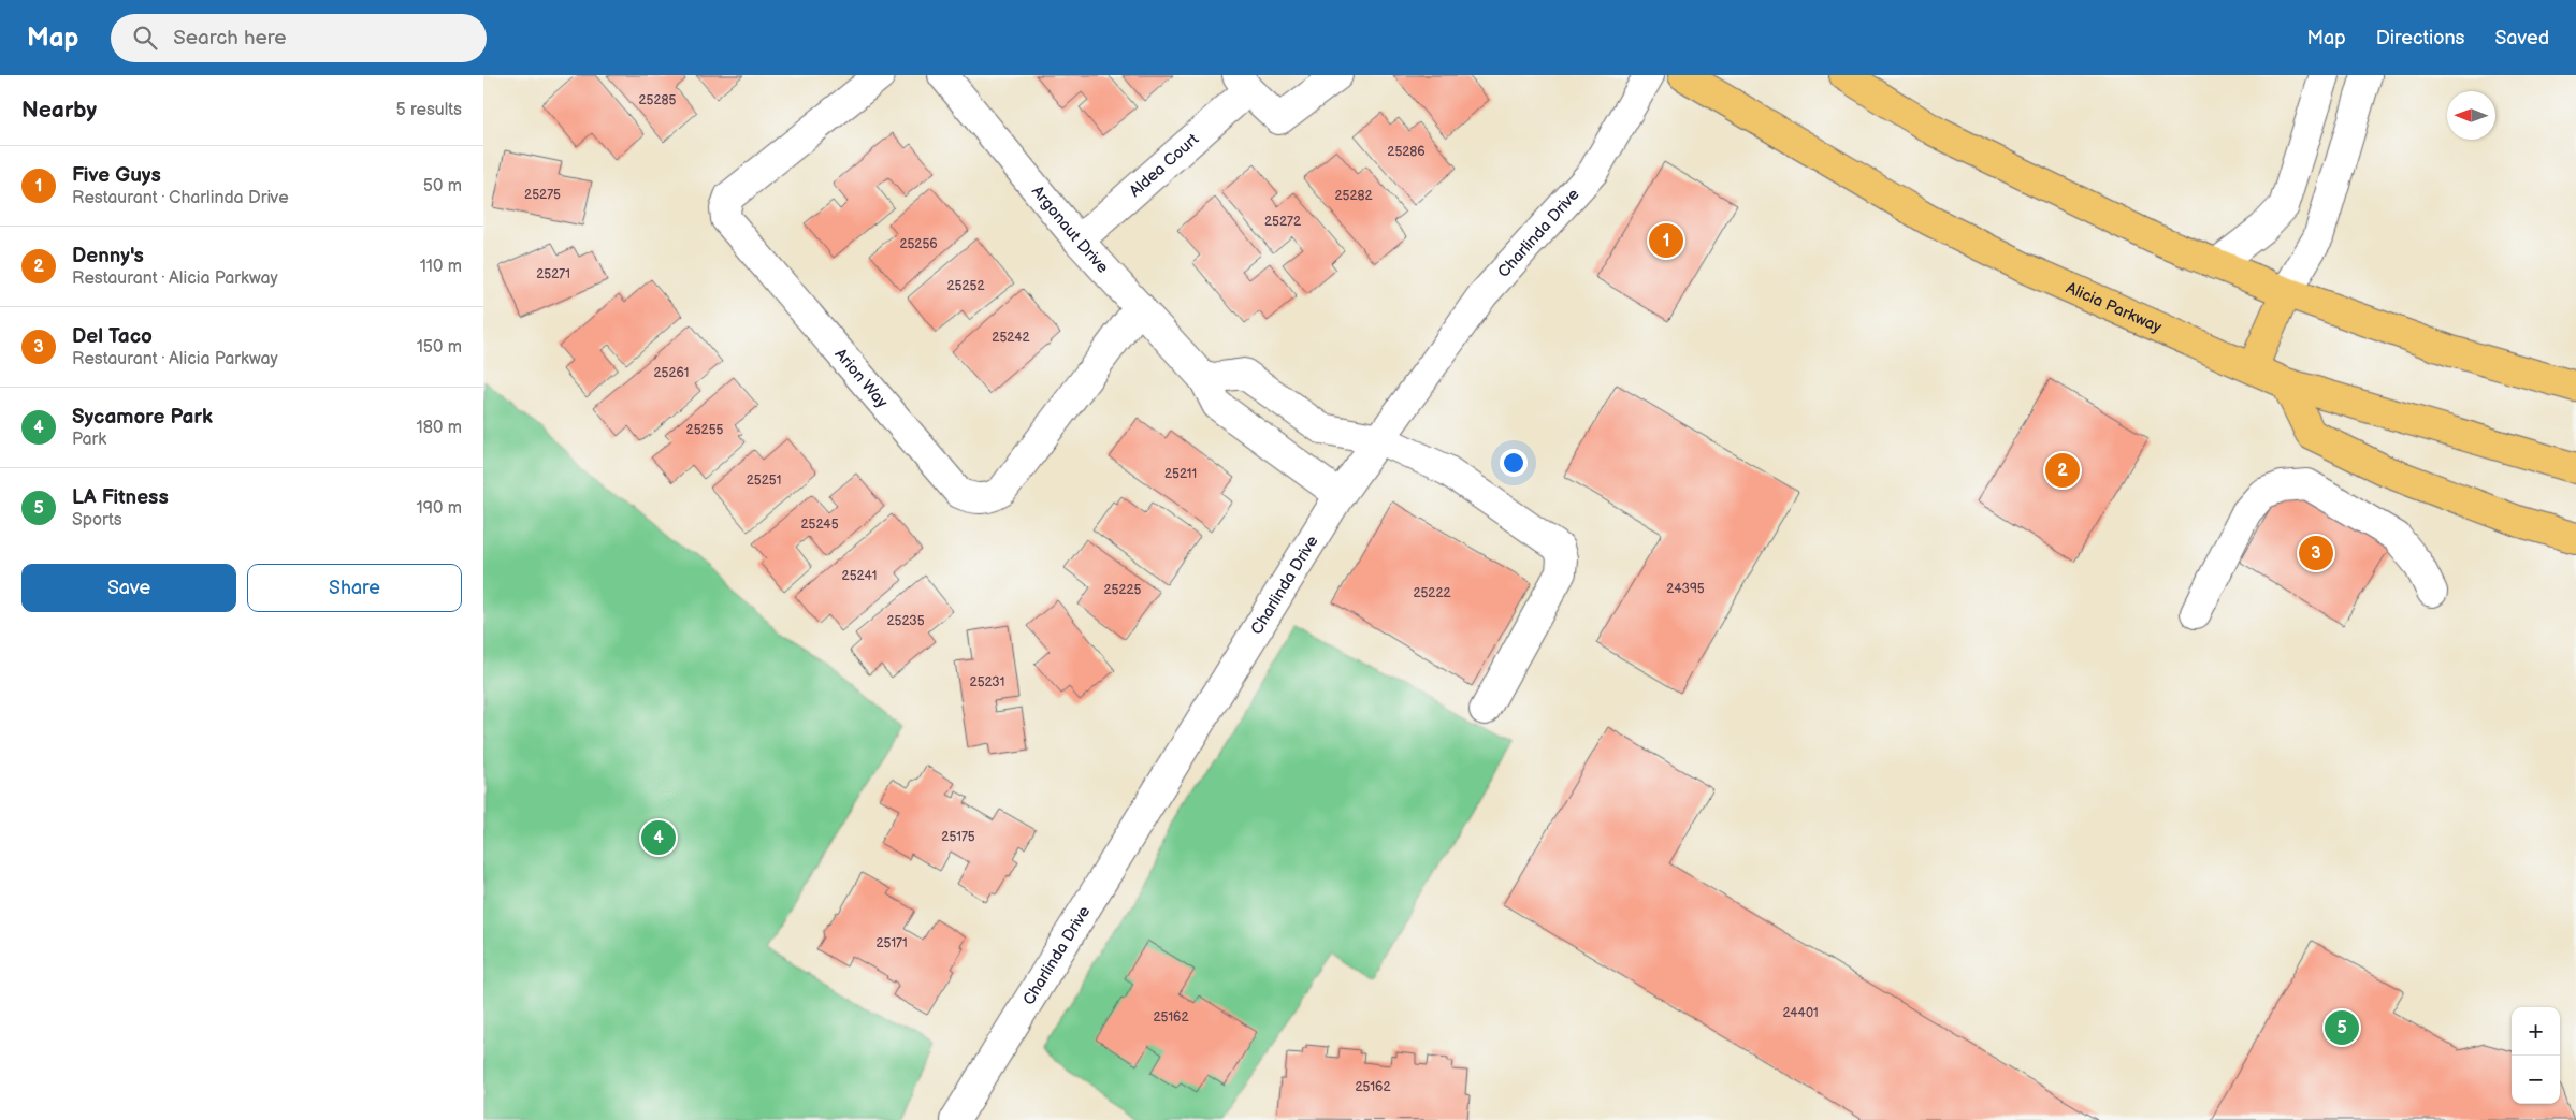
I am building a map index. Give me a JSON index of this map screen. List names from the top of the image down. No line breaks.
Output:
{"streets":{"main road":["Alicia Parkway"],"street":["Aldea Court","Argonaut Drive","Charlinda Drive","Arion Way"]},"crossings":[["Aldea Court","Argonaut Drive"],["Argonaut Drive","Charlinda Drive"],["Argonaut Drive","Arion Way"]],"house_numbers":["25285","25286","25275","25282","25272","25256","25271","25252","25242","25261","25255","25211","25251","25245","25241","24395","25225","25222","25235","25231","25175","25171","24401","25162","25162"],"north":"left","page":{"header":"Map","search":"Search here","nav":["Map","Directions","Saved"],"heading":["Nearby","5 results"],"list":[{"mark":"1","name":"Five Guys","note":"Restaurant · Charlinda Drive","value":"50 m"},{"mark":"2","name":"Denny's","note":"Restaurant · Alicia Parkway","value":"110 m"},{"mark":"3","name":"Del Taco","note":"Restaurant · Alicia Parkway","value":"150 m"},{"mark":"4","name":"Sycamore Park","note":"Park","value":"180 m"},{"mark":"5","name":"LA Fitness","note":"Sports","value":"190 m"}],"pins":["1","2","3","4","5"],"buttons":["Save","Share"],"map_buttons":["+","−"]}}
